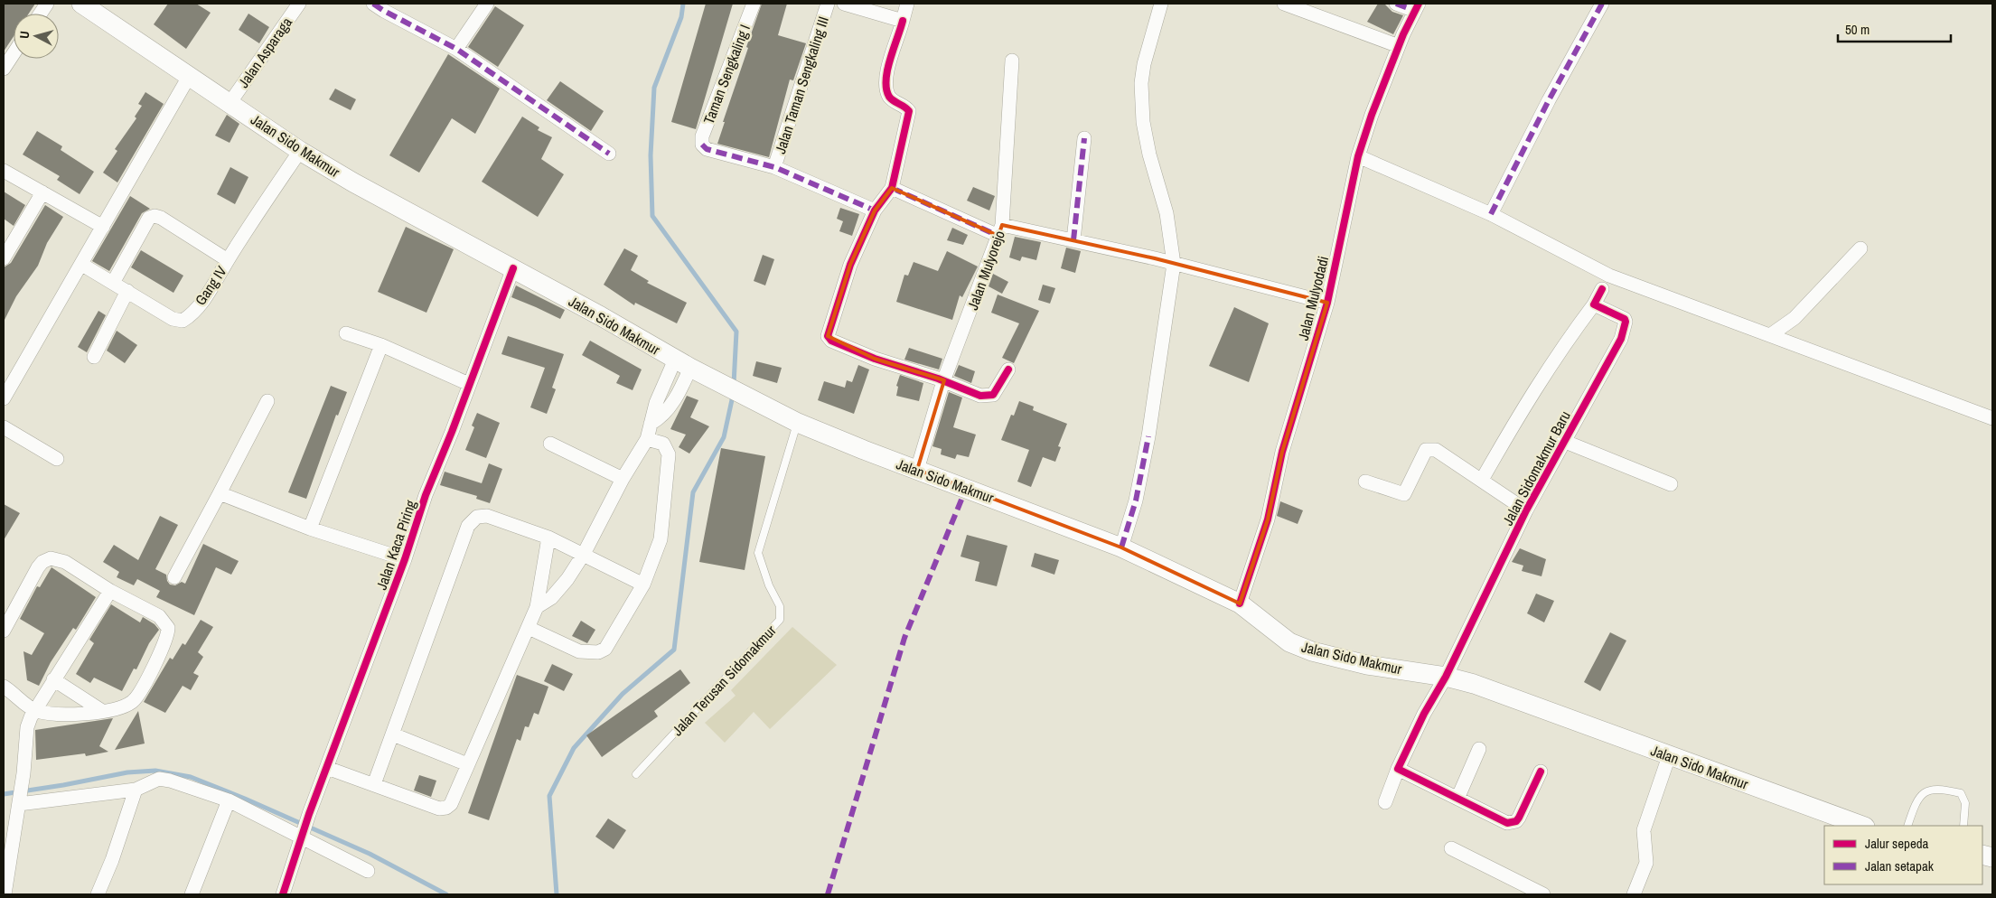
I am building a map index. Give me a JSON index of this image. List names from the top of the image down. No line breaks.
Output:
{"streets":{"main road":["Jalan Sido Makmur"],"street":["Jalan Asparaga","Taman Sengkaling I","Jalan Taman Sengkaling III","Jalan Mulyorejo","Gang IV","Jalan Mulyodadi","Jalan Sidomakmur Baru","Jalan Kaca Piring"],"lane":["Jalan Terusan Sidomakmur"]},"crossings":[["Jalan Asparaga","Jalan Sido Makmur"],["Taman Sengkaling I","Jalan Taman Sengkaling III"],["Jalan Sido Makmur","Jalan Mulyorejo"],["Jalan Sido Makmur","Gang IV"],["Jalan Sido Makmur","Jalan Mulyodadi"],["Jalan Sido Makmur","Jalan Sidomakmur Baru"],["Jalan Sido Makmur","Jalan Kaca Piring"],["Jalan Sido Makmur","Jalan Terusan Sidomakmur"]],"legend":["Jalur sepeda","Jalan setapak"],"scale_bar":"50 m","north":"left"}
